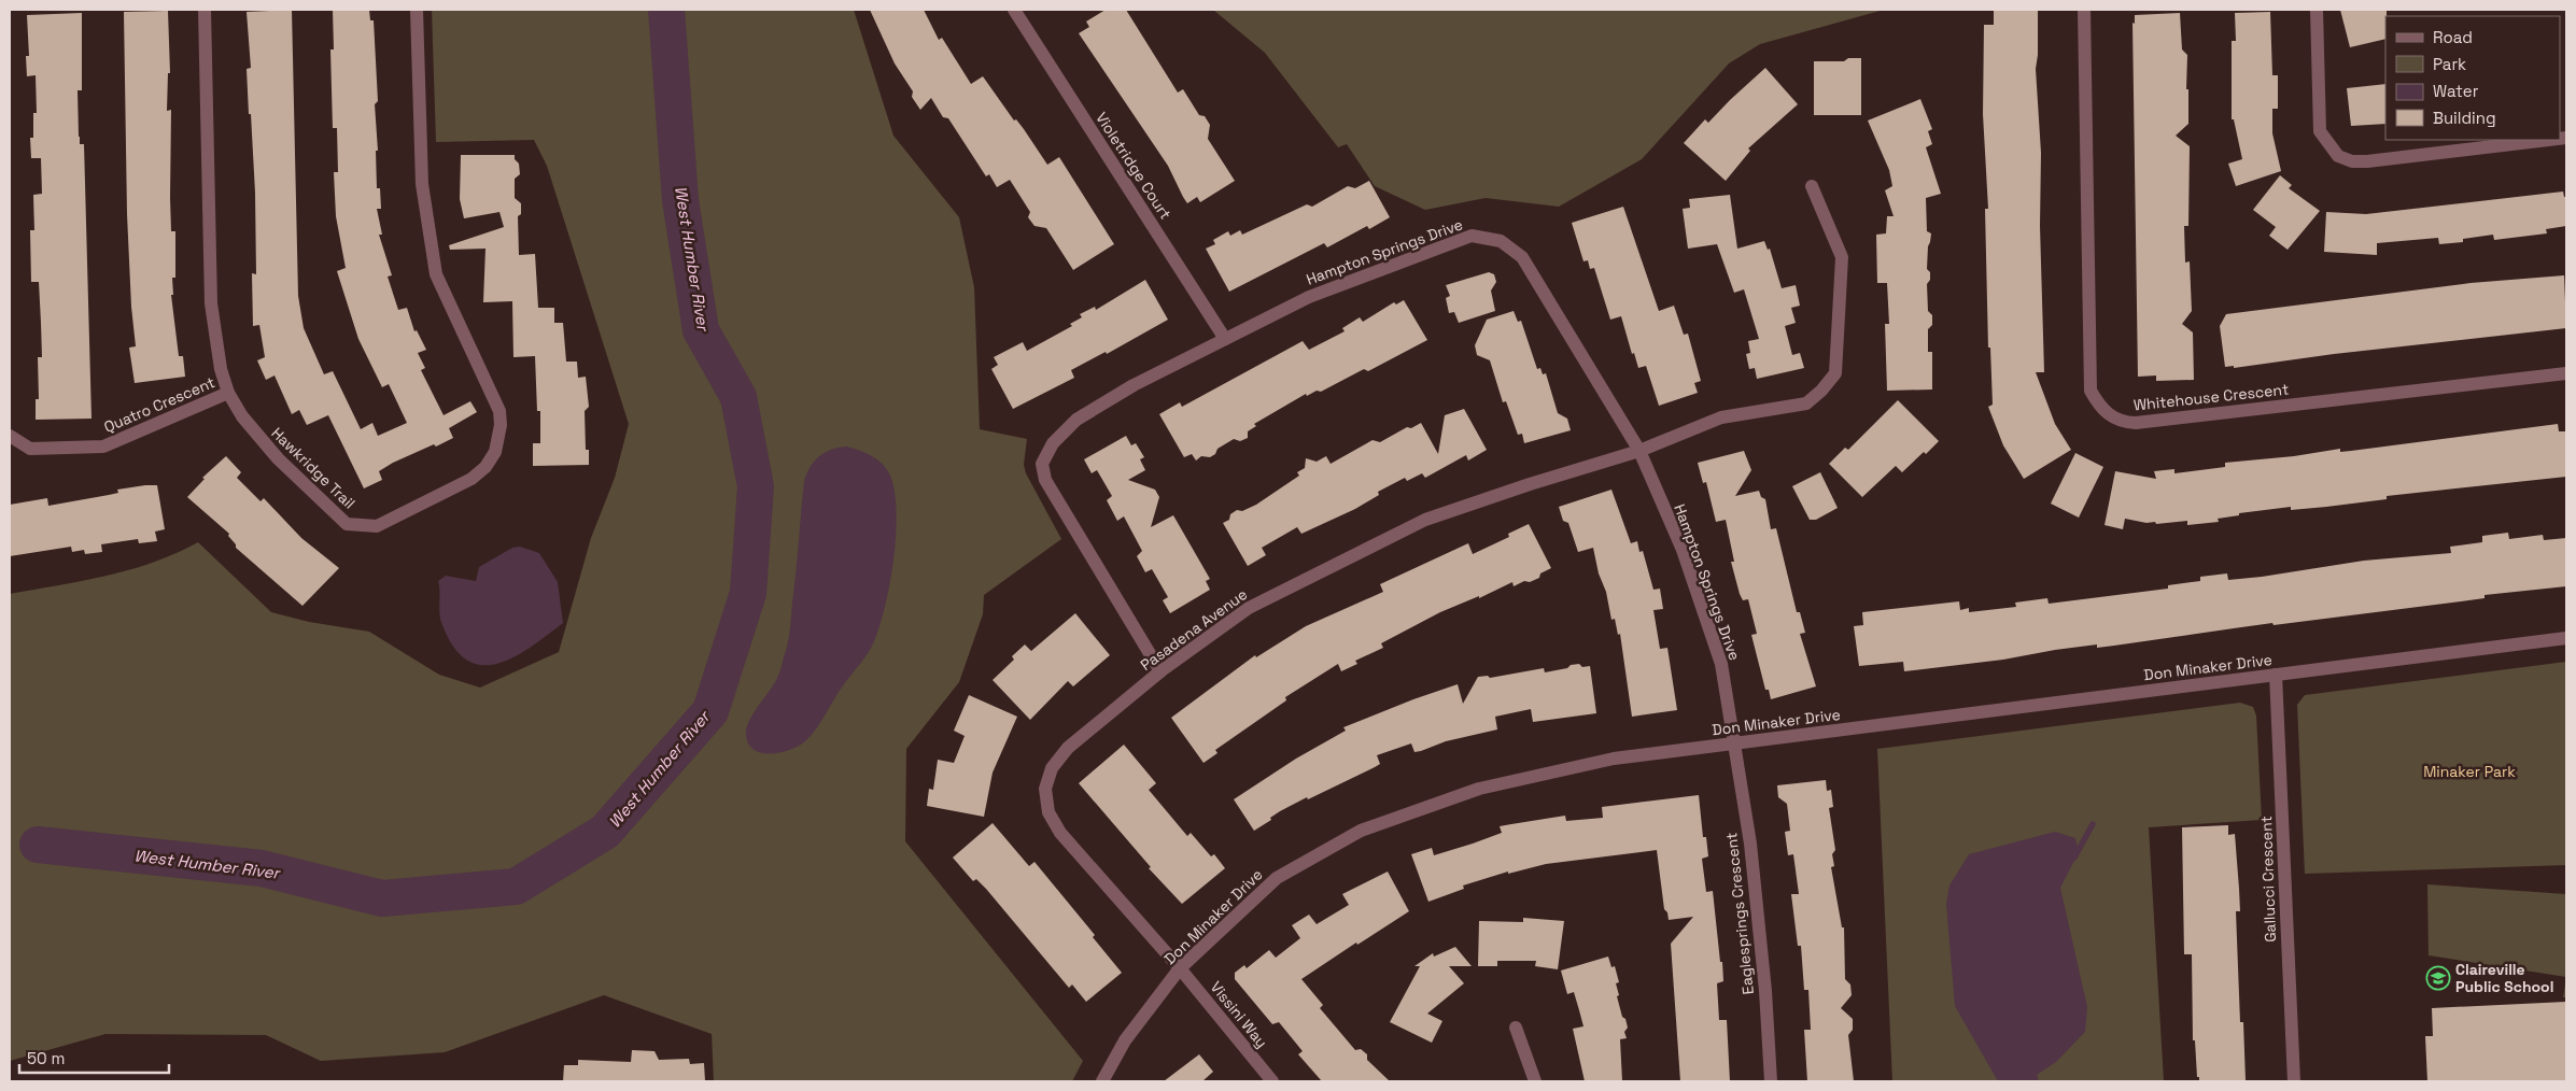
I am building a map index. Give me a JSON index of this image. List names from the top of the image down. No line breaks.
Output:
{"streets":{"street":["Violetridge Court","Hampton Springs Drive","Whitehouse Crescent","Quatro Crescent","Hawkridge Trail","Pasadena Avenue","Don Minaker Drive","Gallucci Crescent","Eaglesprings Crescent","Vissini Way"]},"crossings":[["Violetridge Court","Hampton Springs Drive"],["Hampton Springs Drive","Pasadena Avenue"],["Hampton Springs Drive","Don Minaker Drive"],["Hampton Springs Drive","Eaglesprings Crescent"],["Quatro Crescent","Hawkridge Trail"],["Pasadena Avenue","Don Minaker Drive"],["Pasadena Avenue","Vissini Way"],["Don Minaker Drive","Gallucci Crescent"],["Don Minaker Drive","Eaglesprings Crescent"],["Don Minaker Drive","Vissini Way"]],"water":["West Humber River"],"parks":["Minaker Park"],"places":{"school or university":["Claireville Public School"]},"legend":["Road","Park","Water","Building"],"scale_bar":"50 m"}
